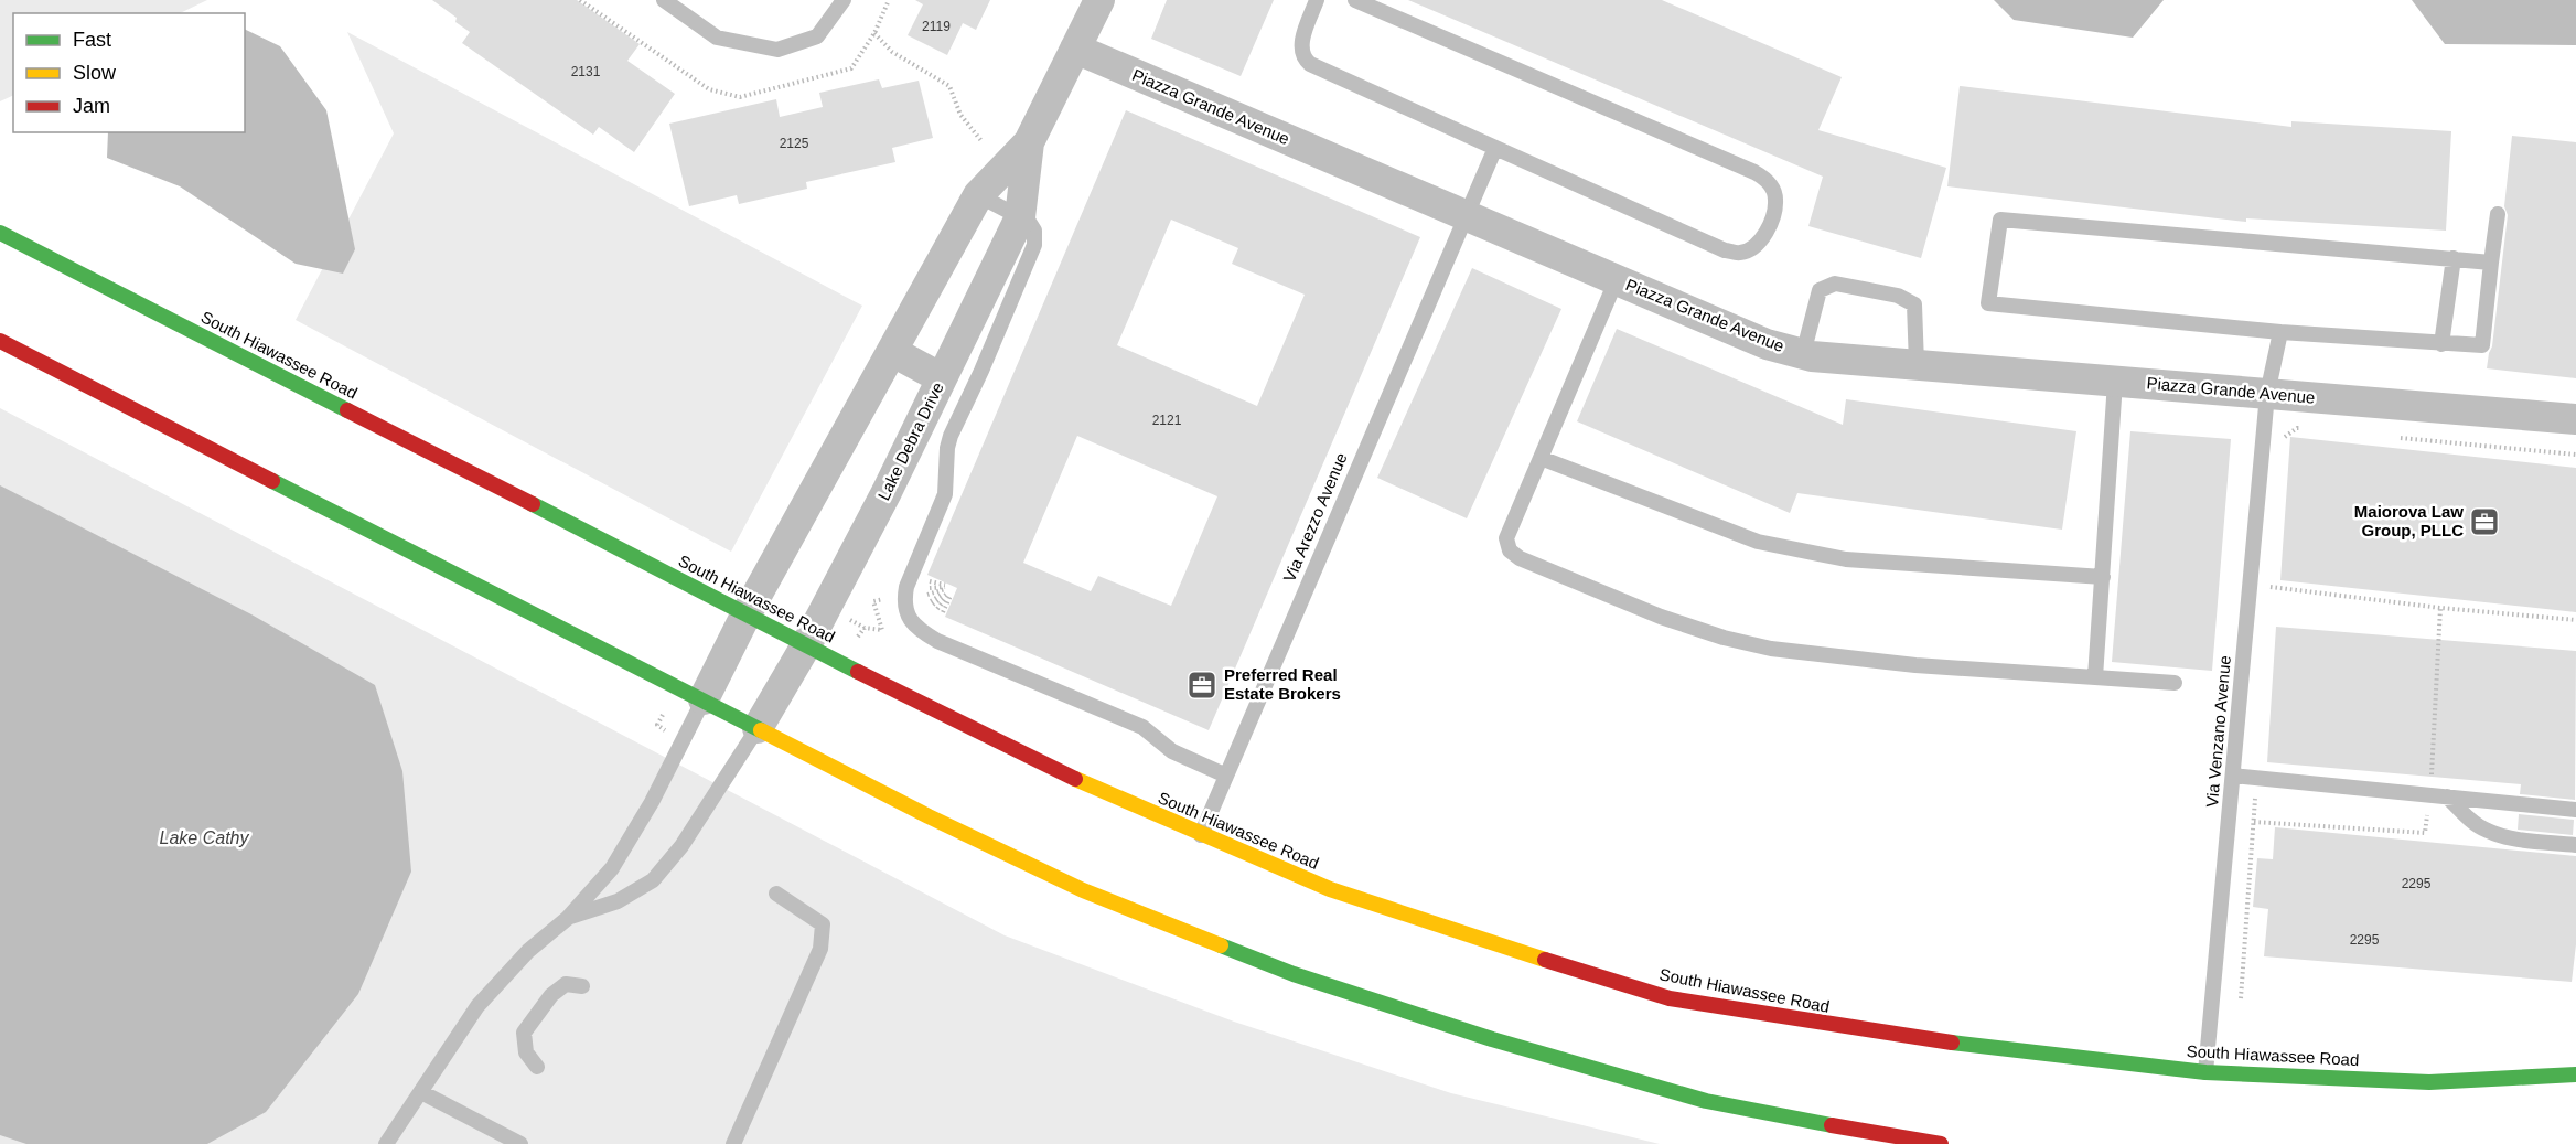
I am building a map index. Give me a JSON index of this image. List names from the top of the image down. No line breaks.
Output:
{"streets":{"street":["Piazza Grande Avenue","South Hiawassee Road","Lake Debra Drive"],"lane":["Via Arezzo Avenue","Via Venzano Avenue"]},"crossings":[["Piazza Grande Avenue","Lake Debra Drive"],["Piazza Grande Avenue","Via Arezzo Avenue"],["Piazza Grande Avenue","Via Venzano Avenue"],["South Hiawassee Road","Lake Debra Drive"],["South Hiawassee Road","Via Arezzo Avenue"],["South Hiawassee Road","Via Venzano Avenue"]],"water":["Lake Cathy"],"places":{"office":["Maiorova Law Group, PLLC","Preferred Real Estate Brokers"]},"house_numbers":["2119","2131","2125","2121","2295","2295"],"legend":["Fast","Slow","Jam"]}
